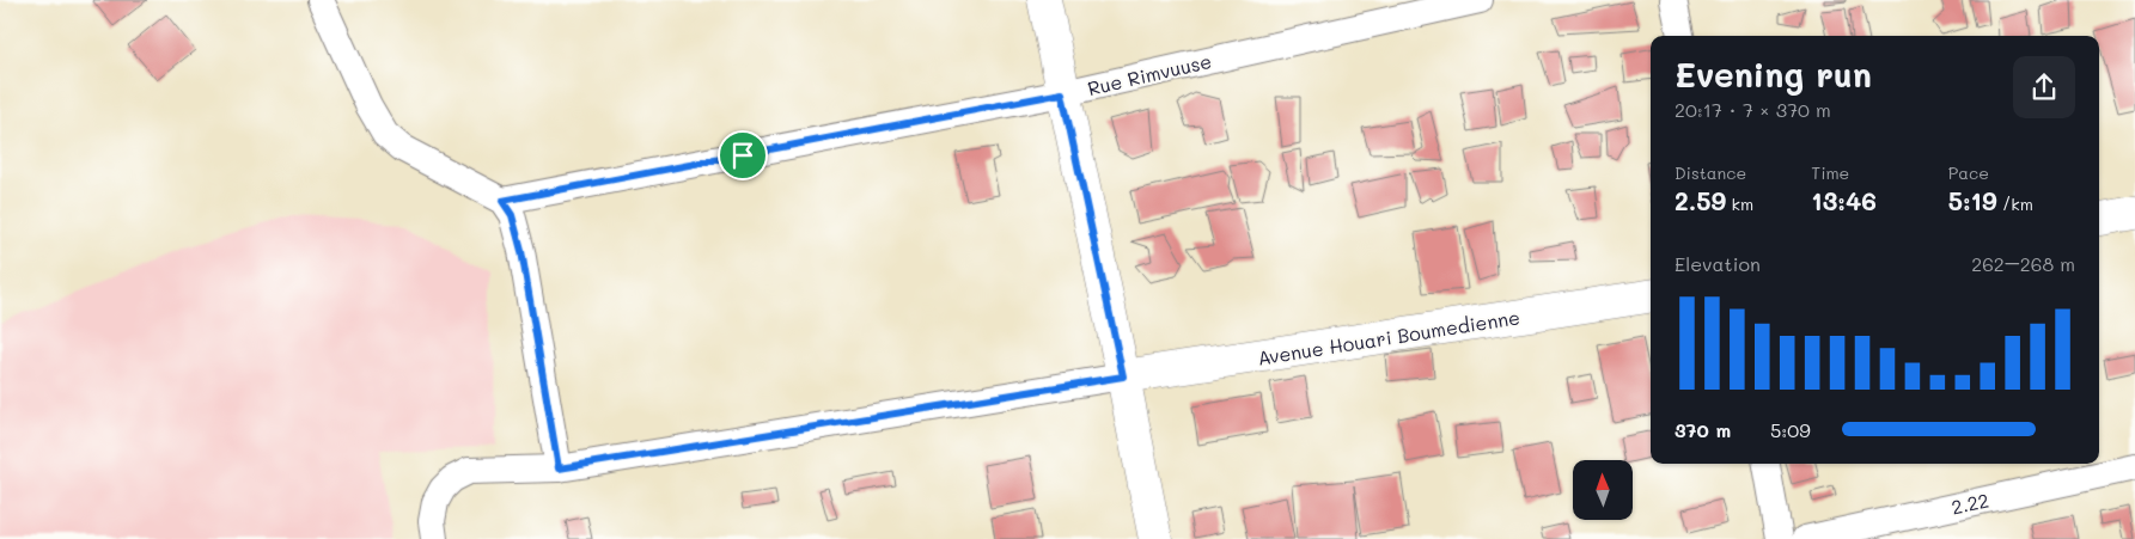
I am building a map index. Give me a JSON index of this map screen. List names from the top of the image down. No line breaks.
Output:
{"streets":{"street":["Rue Rimvuuse","Avenue Houari Boumedienne","2.22"]},"north":"top","page":{"heading":["Evening run","20:17 · 7 × 370 m"],"stats":[["Distance","2.59 km"],["Time","13:46"],["Pace","5:19 /km"]],"chart":["Elevation","262–268 m"],"list":[{"name":"370 m","note":"5:09"}]}}
